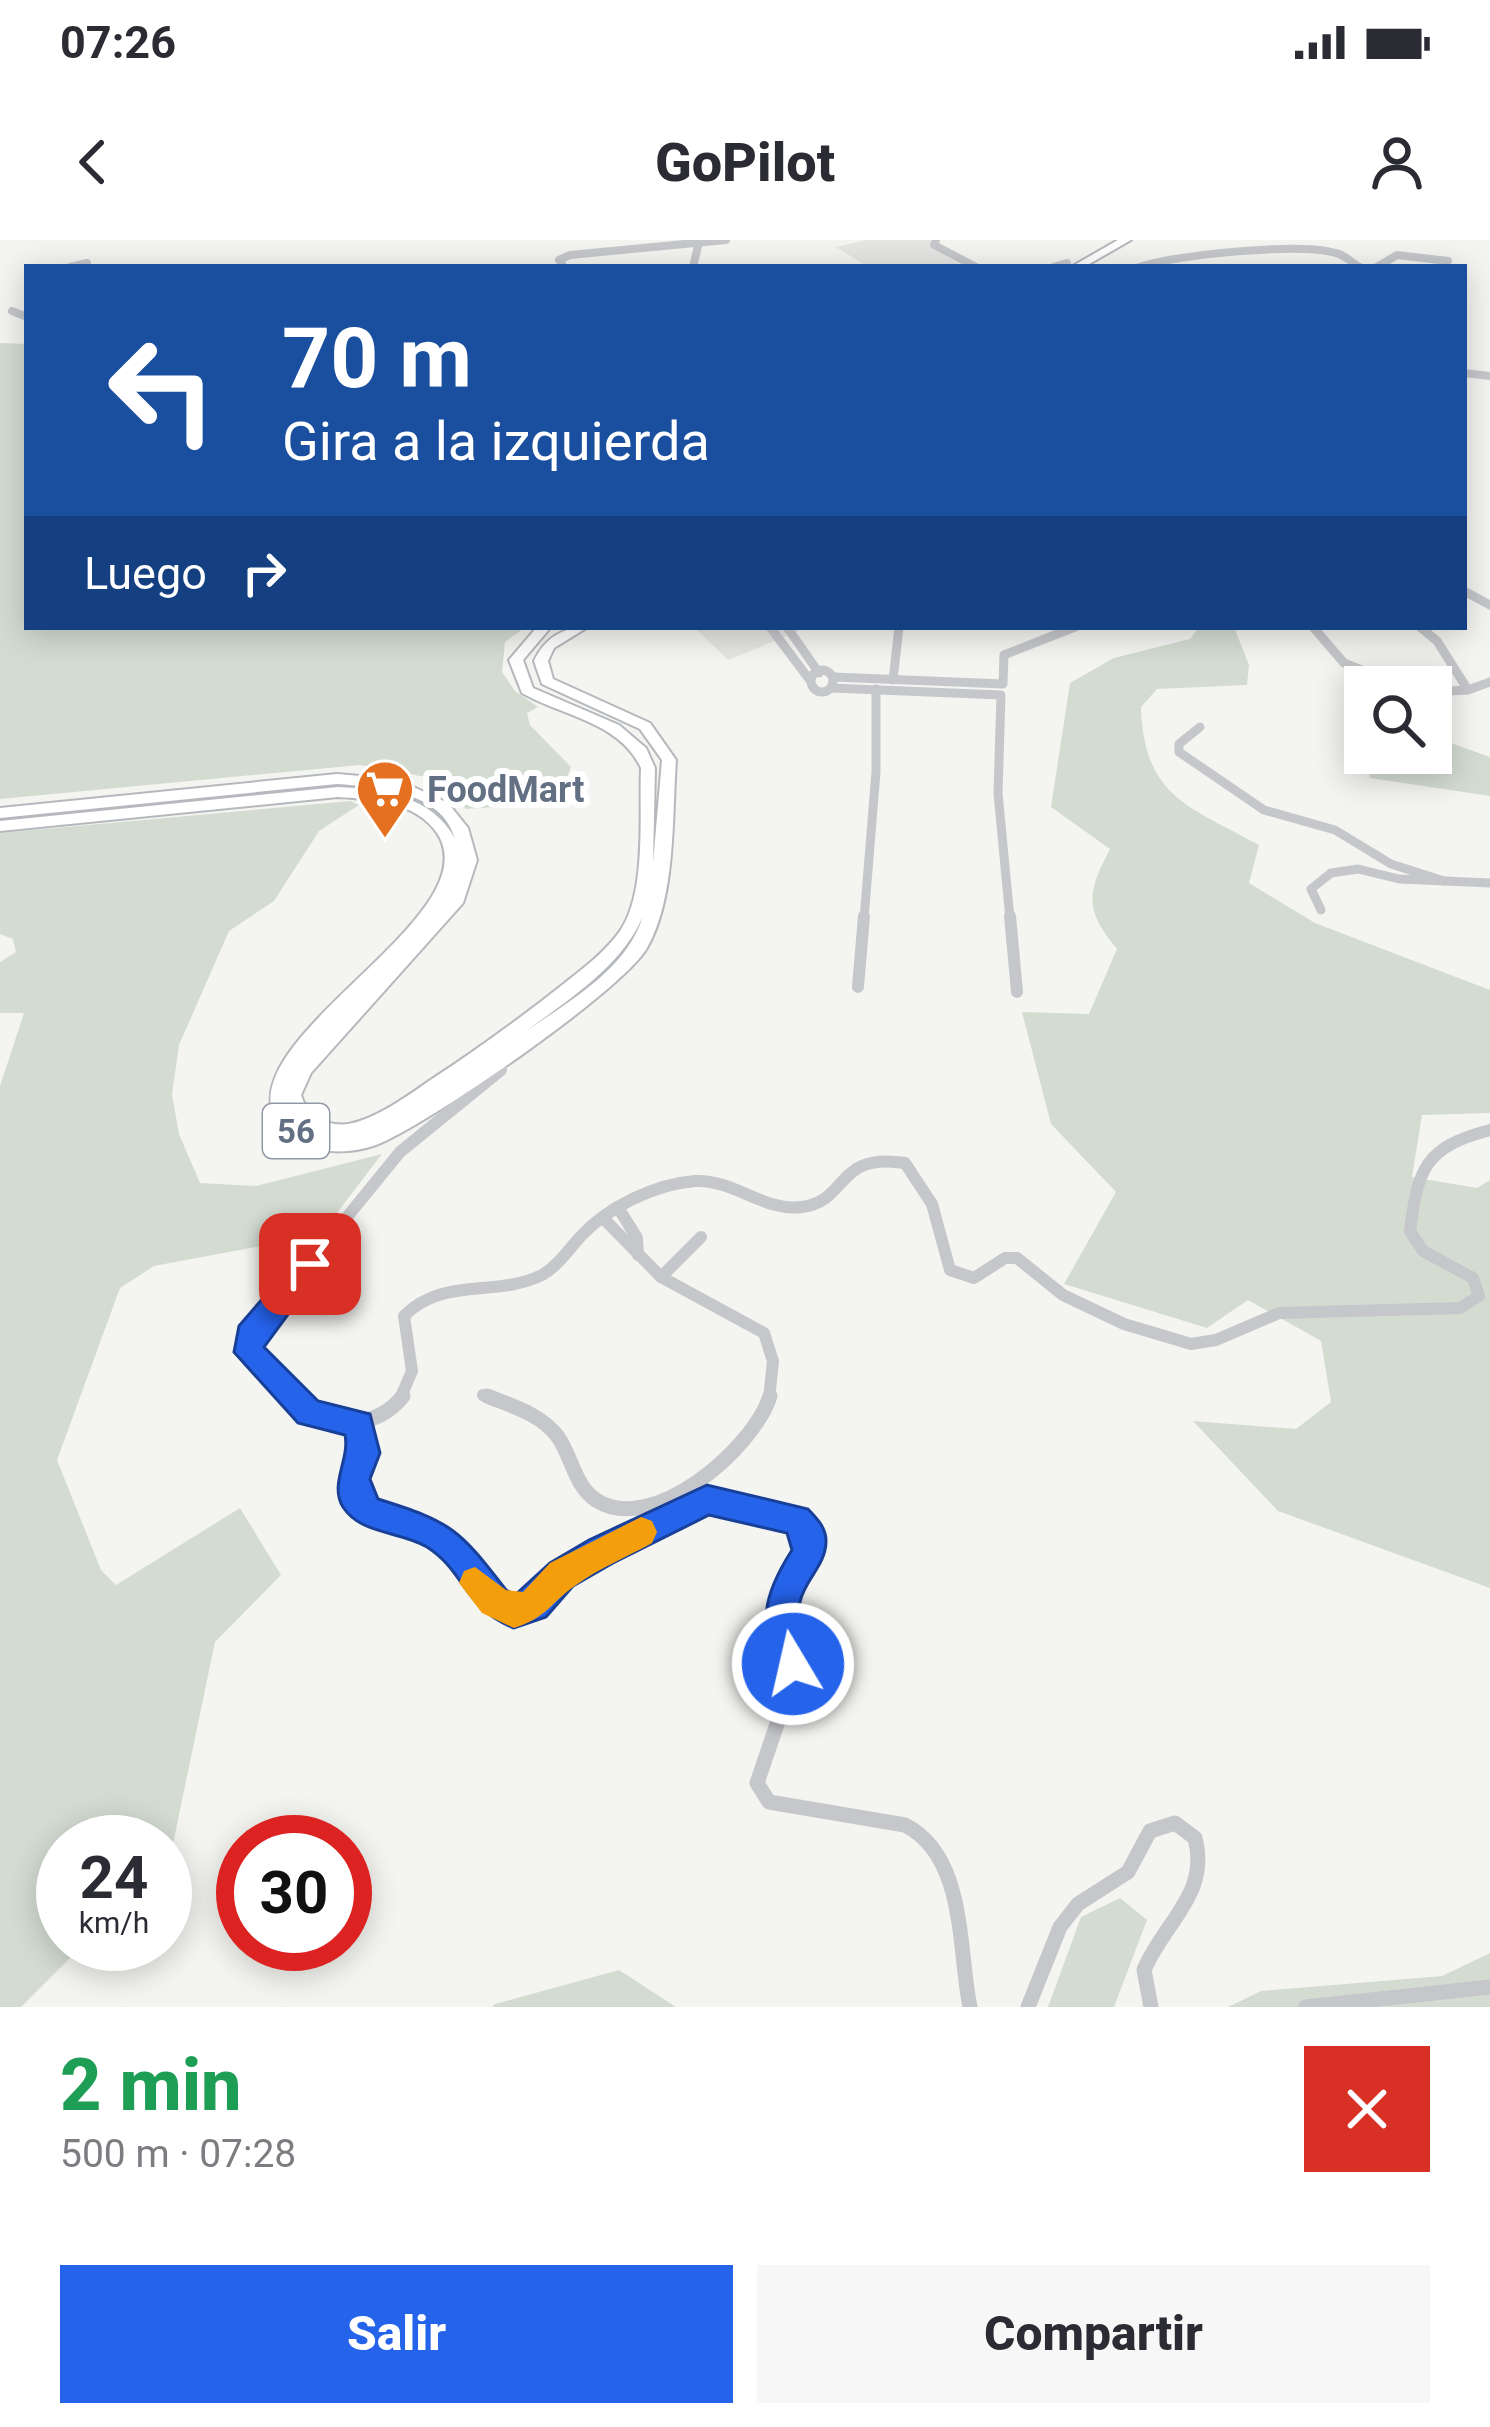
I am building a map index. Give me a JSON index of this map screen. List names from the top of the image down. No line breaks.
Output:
{"streets":{"main road":["56"]},"places":{"supermarket":["FoodMart"]},"page":{"status":"07:26","header":"GoPilot","turn":["70 m","Gira a la izquierda"],"then":"Luego","speed":"24 km/h","limit":"30","heading":["2 min","500 m · 07:28"],"buttons":["Salir","Compartir"]}}
